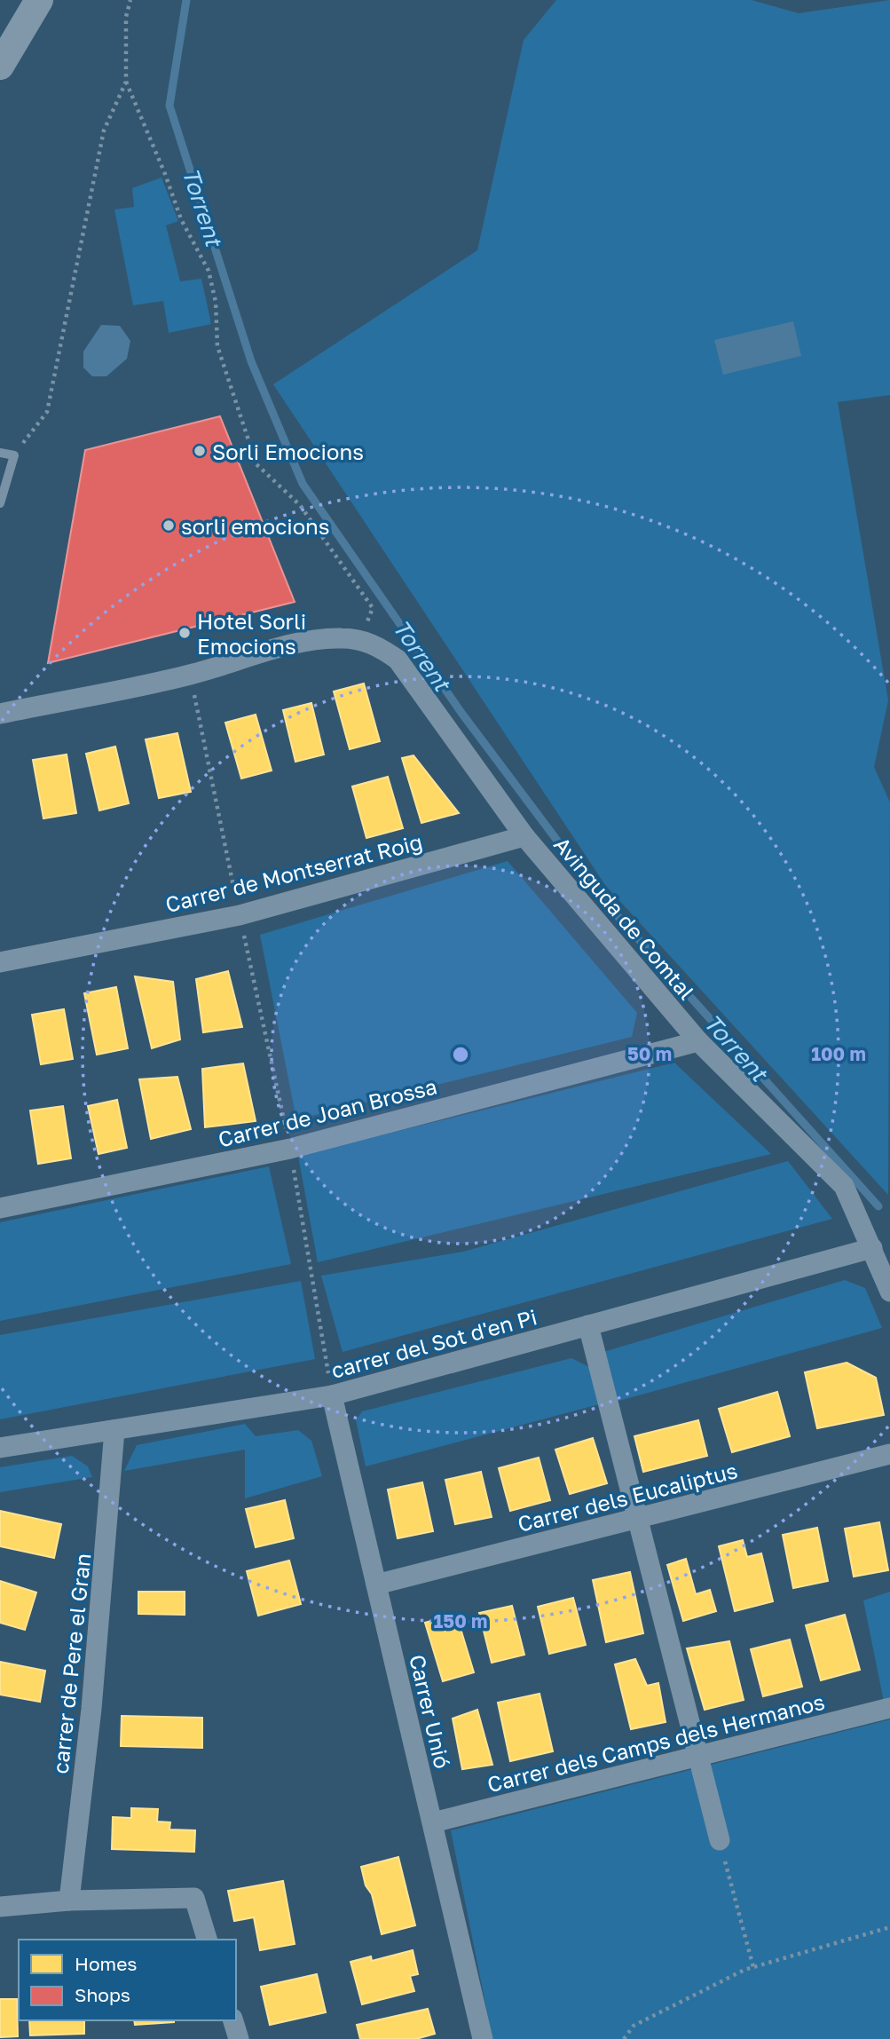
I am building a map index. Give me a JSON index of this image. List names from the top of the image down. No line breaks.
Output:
{"streets":{"street":["Carrer de Montserrat Roig","Avinguda de Comtal","Carrer de Joan Brossa","carrer del Sot d'en Pi","Carrer dels Eucaliptus","carrer de Pere el Gran","Carrer Unió","Carrer dels Camps dels Hermanos"]},"crossings":[["Carrer de Montserrat Roig","Avinguda de Comtal"],["Avinguda de Comtal","Carrer de Joan Brossa"],["Avinguda de Comtal","carrer del Sot d'en Pi"],["carrer del Sot d'en Pi","carrer de Pere el Gran"],["carrer del Sot d'en Pi","Carrer Unió"],["Carrer dels Eucaliptus","Carrer Unió"],["Carrer Unió","Carrer dels Camps dels Hermanos"]],"water":["Torrent"],"places":["Sorli Emocions","sorli emocions","Hotel Sorli Emocions"],"legend":["Homes","Shops"],"rings":["50 m","100 m","150 m"]}
